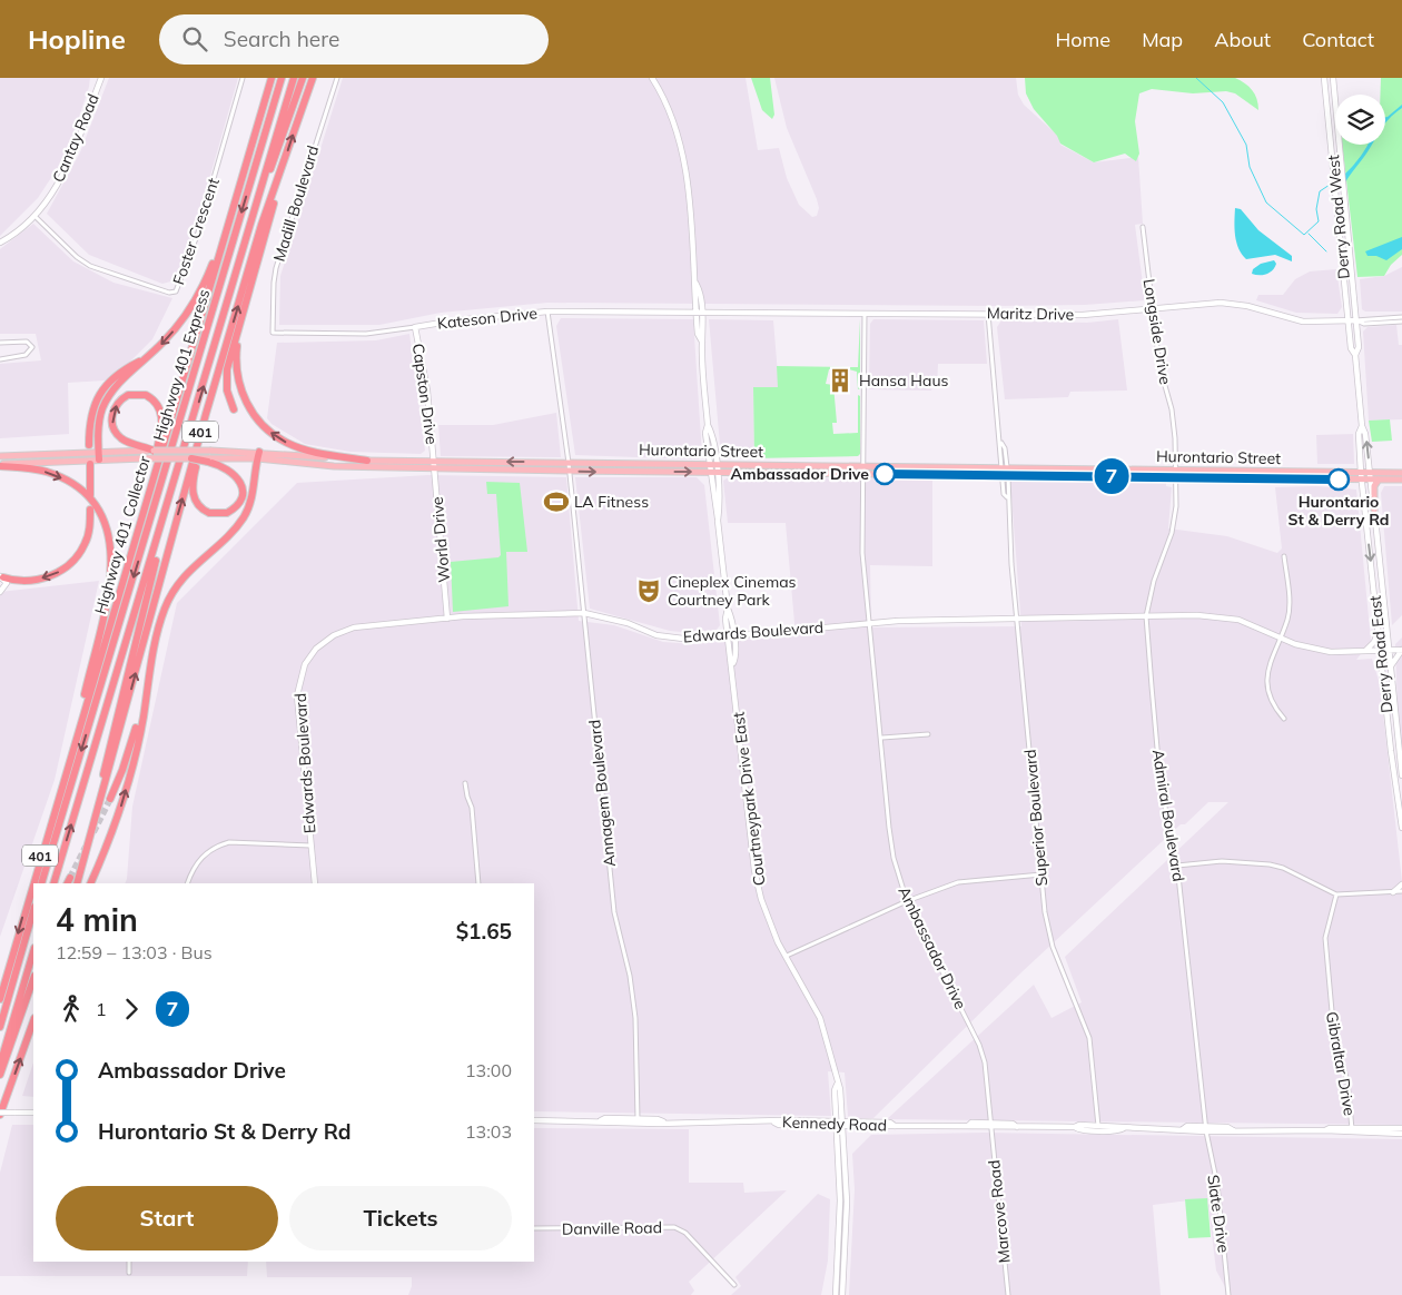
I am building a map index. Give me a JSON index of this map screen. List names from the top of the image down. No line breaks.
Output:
{"streets":{"highway":["Highway 401 Express","401","Highway 401 Collector"],"main road":["Cantay Road","Derry Road West","Maritz Drive","Kateson Drive","Capston Drive","Hurontario Street","World Drive","Edwards Boulevard","Derry Road East","Courtneypark Drive East","Kennedy Road"],"street":["Madill Boulevard","Foster Crescent","Longside Drive","Annagem Boulevard","Admiral Boulevard","Superior Boulevard","Ambassador Drive","Gibraltar Drive","Marcove Road","Slate Drive","Danville Road"]},"crossings":[["Cantay Road","Foster Crescent"],["Madill Boulevard","Kateson Drive"],["Derry Road West","Maritz Drive"],["Derry Road West","Hurontario Street"],["Derry Road West","Derry Road East"],["Maritz Drive","Kateson Drive"],["Maritz Drive","Longside Drive"],["Maritz Drive","Courtneypark Drive East"],["Maritz Drive","Superior Boulevard"],["Maritz Drive","Ambassador Drive"],["Kateson Drive","Capston Drive"],["Kateson Drive","Annagem Boulevard"],["Kateson Drive","Courtneypark Drive East"],["Longside Drive","Hurontario Street"],["Longside Drive","Admiral Boulevard"],["Capston Drive","Hurontario Street"],["Capston Drive","World Drive"],["Hurontario Street","World Drive"],["Hurontario Street","Derry Road East"],["Hurontario Street","Annagem Boulevard"],["Hurontario Street","Courtneypark Drive East"],["Hurontario Street","Admiral Boulevard"],["Hurontario Street","Superior Boulevard"],["Hurontario Street","Ambassador Drive"],["World Drive","Edwards Boulevard"],["Edwards Boulevard","Derry Road East"],["Edwards Boulevard","Annagem Boulevard"],["Edwards Boulevard","Courtneypark Drive East"],["Edwards Boulevard","Admiral Boulevard"],["Edwards Boulevard","Superior Boulevard"],["Edwards Boulevard","Ambassador Drive"],["Annagem Boulevard","Kennedy Road"],["Courtneypark Drive East","Kennedy Road"],["Admiral Boulevard","Kennedy Road"],["Admiral Boulevard","Slate Drive"],["Superior Boulevard","Kennedy Road"],["Ambassador Drive","Kennedy Road"],["Ambassador Drive","Marcove Road"],["Gibraltar Drive","Kennedy Road"],["Kennedy Road","Marcove Road"],["Kennedy Road","Slate Drive"]],"places":{"building":["Hansa Haus"],"other":["Ambassador Drive","Hurontario St & Derry Rd"],"sports":["LA Fitness"],"theatre":["Cineplex Cinemas Courtney Park"]},"lines":["bus line 7"],"page":{"header":"Hopline","search":"Search here","nav":["Home","Map","About","Contact"],"on_map":"7","heading":["4 min","12:59 – 13:03 · Bus","$1.65"],"legs":["1","7"],"list":[{"name":"Ambassador Drive","value":"13:00"},{"name":"Hurontario St & Derry Rd","value":"13:03"}],"buttons":["Start","Tickets"]}}
